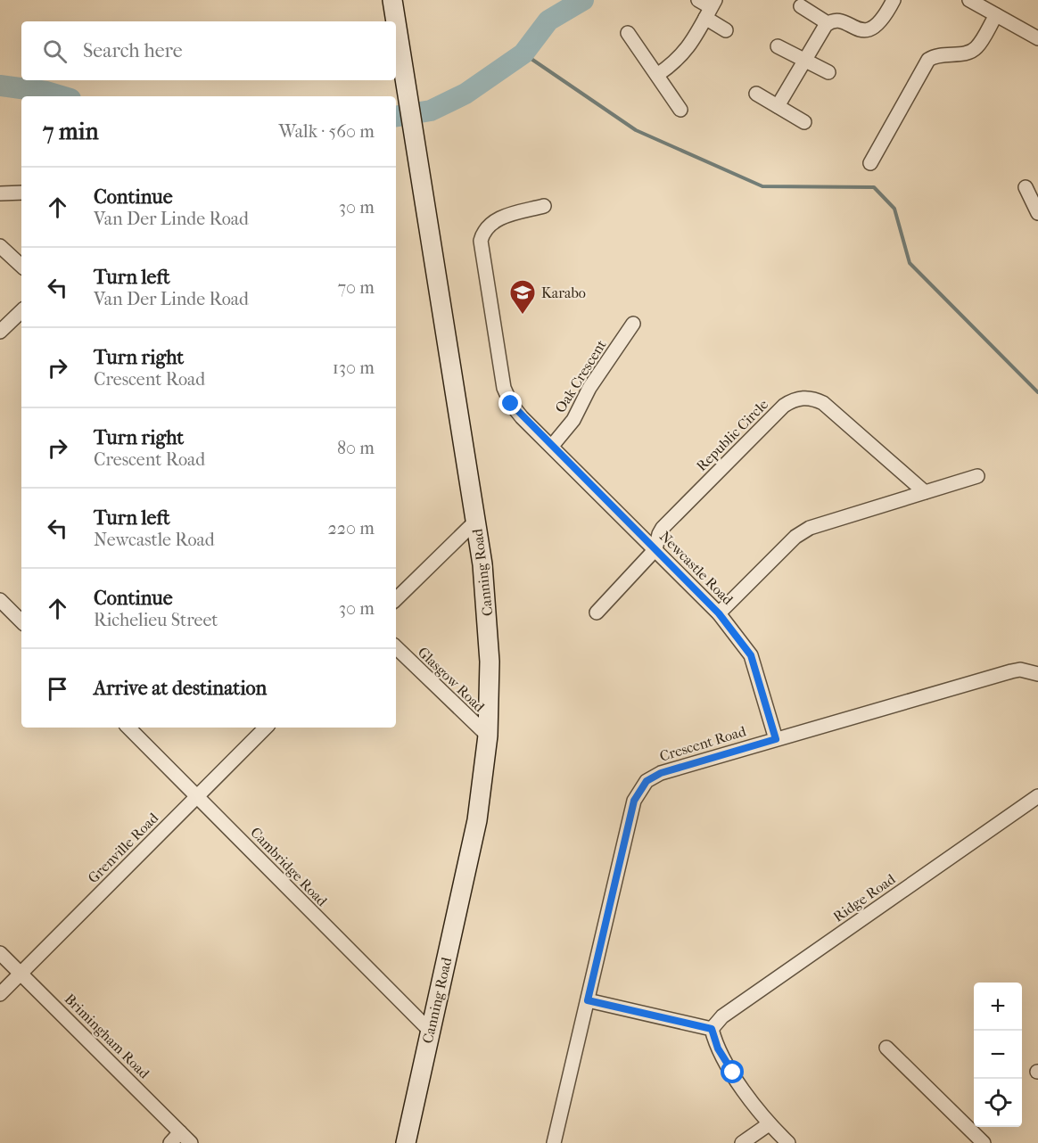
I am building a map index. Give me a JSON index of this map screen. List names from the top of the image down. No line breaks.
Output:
{"streets":{"main road":["Canning Road"],"street":["Oak Crescent","Republic Circle","Newcastle Road","Glasgow Road","Crescent Road","Grenville Road","Cambridge Road","Ridge Road","Brimingham Road"]},"crossings":[["Oak Crescent","Newcastle Road"],["Republic Circle","Newcastle Road"],["Newcastle Road","Crescent Road"],["Canning Road","Glasgow Road"],["Canning Road","Cambridge Road"],["Grenville Road","Cambridge Road"],["Grenville Road","Brimingham Road"]],"places":{"school or university":["Karabo"]},"page":{"search":"Search here","heading":["7 min","Walk · 560 m"],"list":[["Continue","Van Der Linde Road","30 m"],["Turn left","Van Der Linde Road","70 m"],["Turn right","Crescent Road","130 m"],["Turn right","Crescent Road","80 m"],["Turn left","Newcastle Road","220 m"],["Continue","Richelieu Street","30 m"],"Arrive at destination"],"map_buttons":["+","−"]}}
